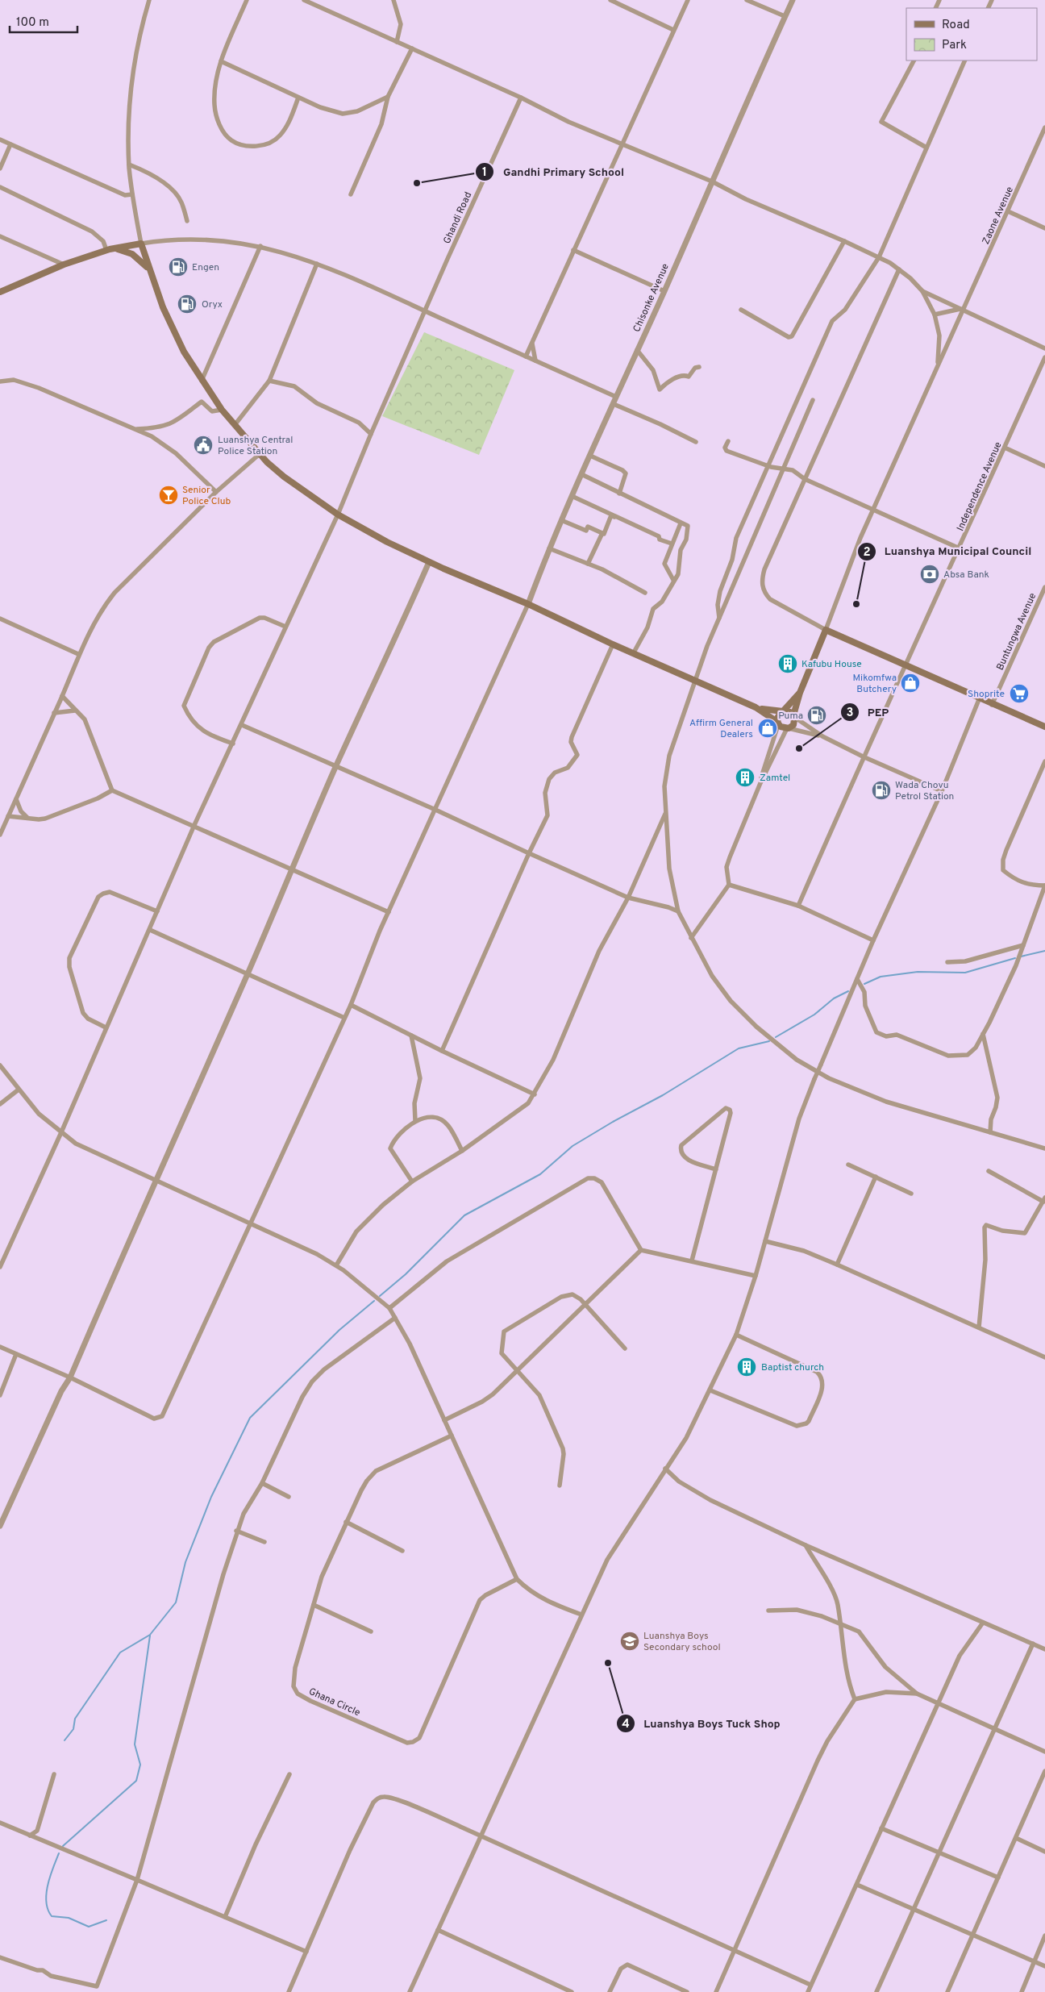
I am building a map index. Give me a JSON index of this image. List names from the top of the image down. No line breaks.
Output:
{"streets":{"street":["Zaone Avenue","Ghandi Road","Chisonke Avenue","Independence Avenue","Buntungwa Avenue","Ghana Circle"]},"places":{"other":["Gandhi Primary School","Luanshya Municipal Council","PEP","Luanshya Boys Tuck Shop"],"fuel station":["Engen","Oryx","Puma","Wada Chovu Petrol Station"],"public building":["Luanshya Central Police Station"],"bar":["Senior Police Club"],"bank":["Absa Bank"],"building":["Kafubu House","Zamtel","Baptist church"],"shop":["Mikomfwa Butchery","Affirm General Dealers"],"supermarket":["Shoprite"],"school or university":["Luanshya Boys Secondary school"]},"legend":["Road","Park"],"scale_bar":"100 m"}
